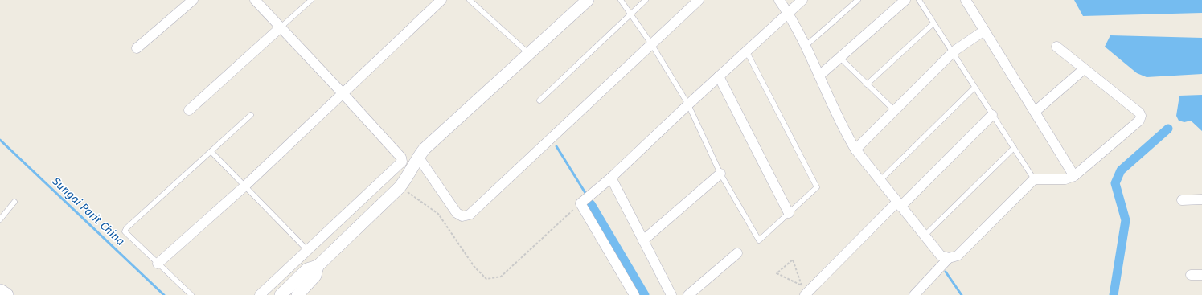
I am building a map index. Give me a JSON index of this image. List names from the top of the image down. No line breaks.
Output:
{"water":["Sungai Parit China"]}
